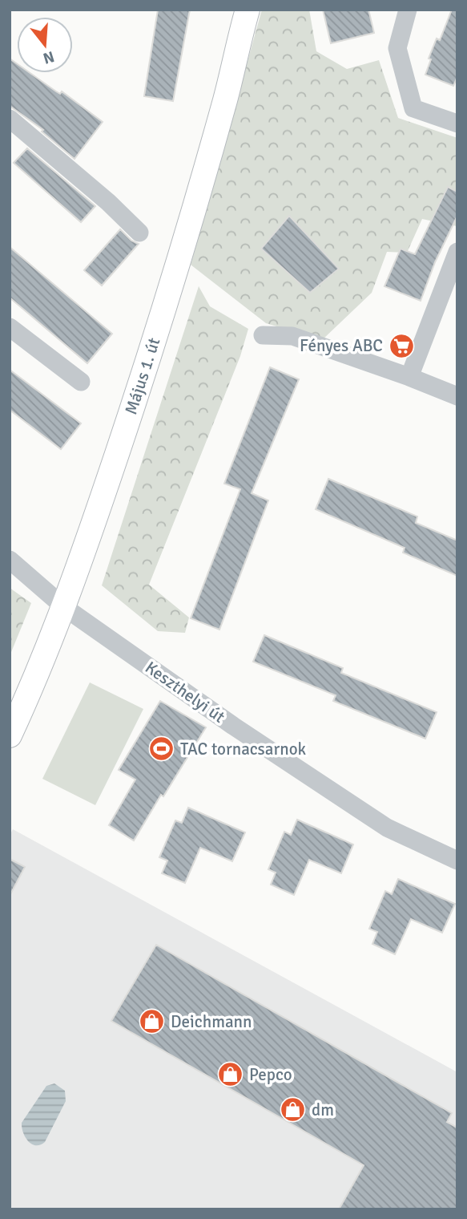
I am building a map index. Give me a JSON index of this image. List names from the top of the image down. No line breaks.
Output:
{"streets":{"main road":["Május 1. út"],"street":["Keszthelyi út"]},"crossings":[["Május 1. út","Keszthelyi út"]],"places":{"supermarket":["Fényes ABC"],"sports":["TAC tornacsarnok"],"shop":["Deichmann","Pepco","dm"]},"north":"bottom"}
